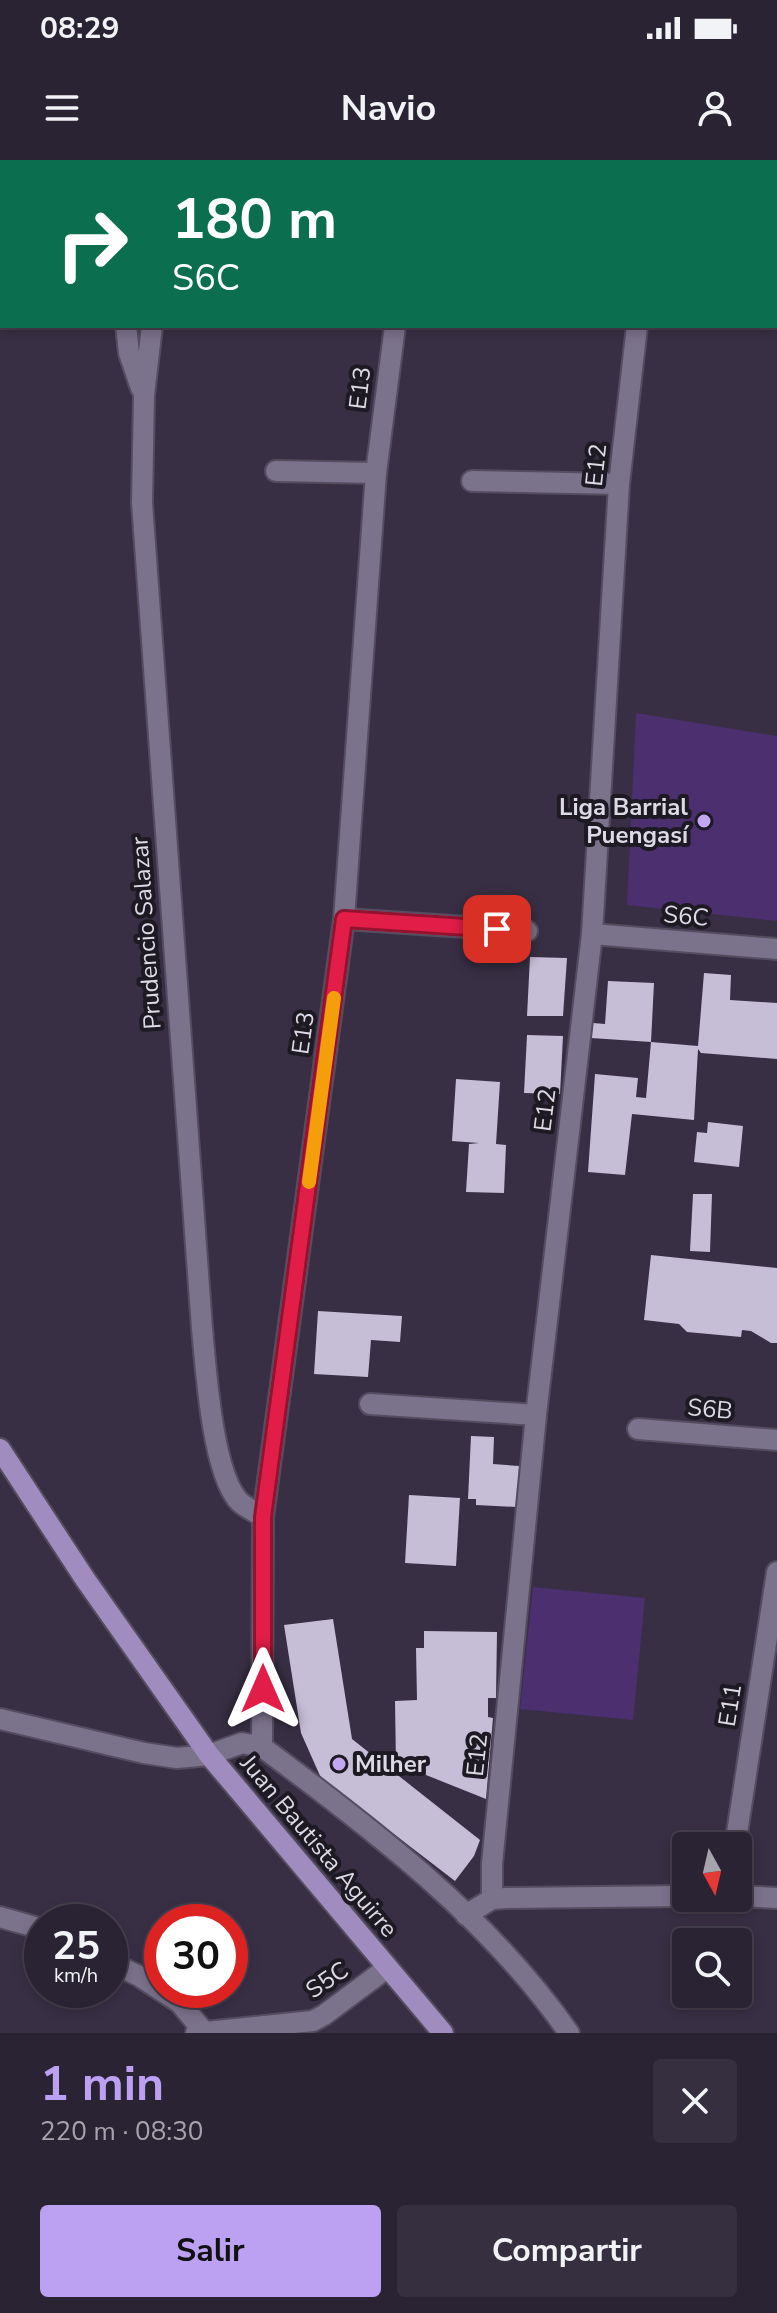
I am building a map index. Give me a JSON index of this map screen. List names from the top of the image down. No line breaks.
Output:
{"streets":{"main road":["Juan Bautista Aguirre"],"street":["E13","E12","S6C","Prudencio Salazar","S6B","E11","S5C"]},"crossings":[["E13","Prudencio Salazar"],["E12","S6C"],["Juan Bautista Aguirre","S5C"]],"places":["Liga Barrial Puengasí","Milher"],"north":"bottom","page":{"status":"08:29","header":"Navio","turn":["180 m","S6C"],"speed":"25 km/h","limit":"30","heading":["1 min","220 m · 08:30"],"buttons":["Salir","Compartir"]}}
